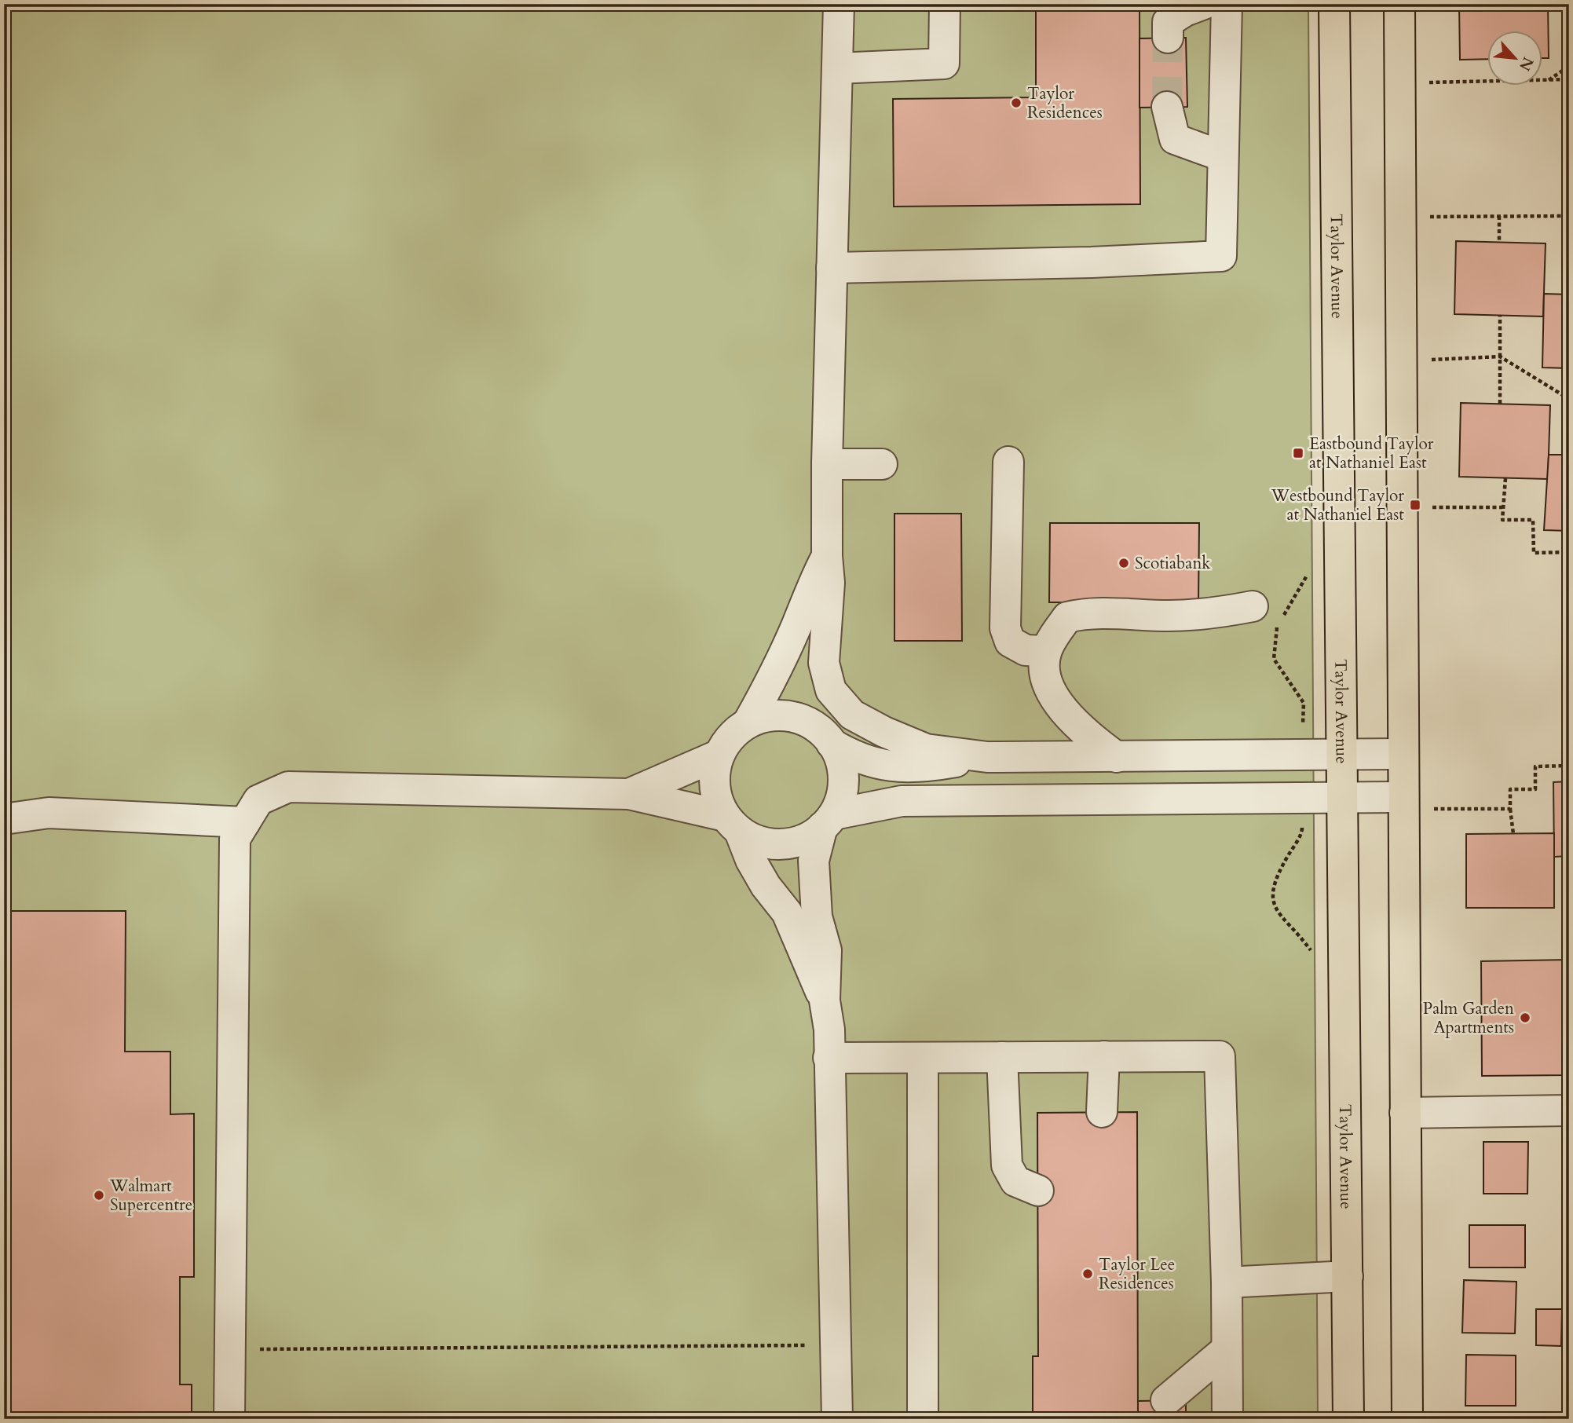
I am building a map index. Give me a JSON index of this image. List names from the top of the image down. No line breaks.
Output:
{"streets":{"main road":["Taylor Avenue"]},"places":{"other":["Taylor Residences","Scotiabank","Palm Garden Apartments","Walmart Supercentre","Taylor Lee Residences"],"transit":["Eastbound Taylor at Nathaniel East","Westbound Taylor at Nathaniel East"]},"north":"bottom right"}
